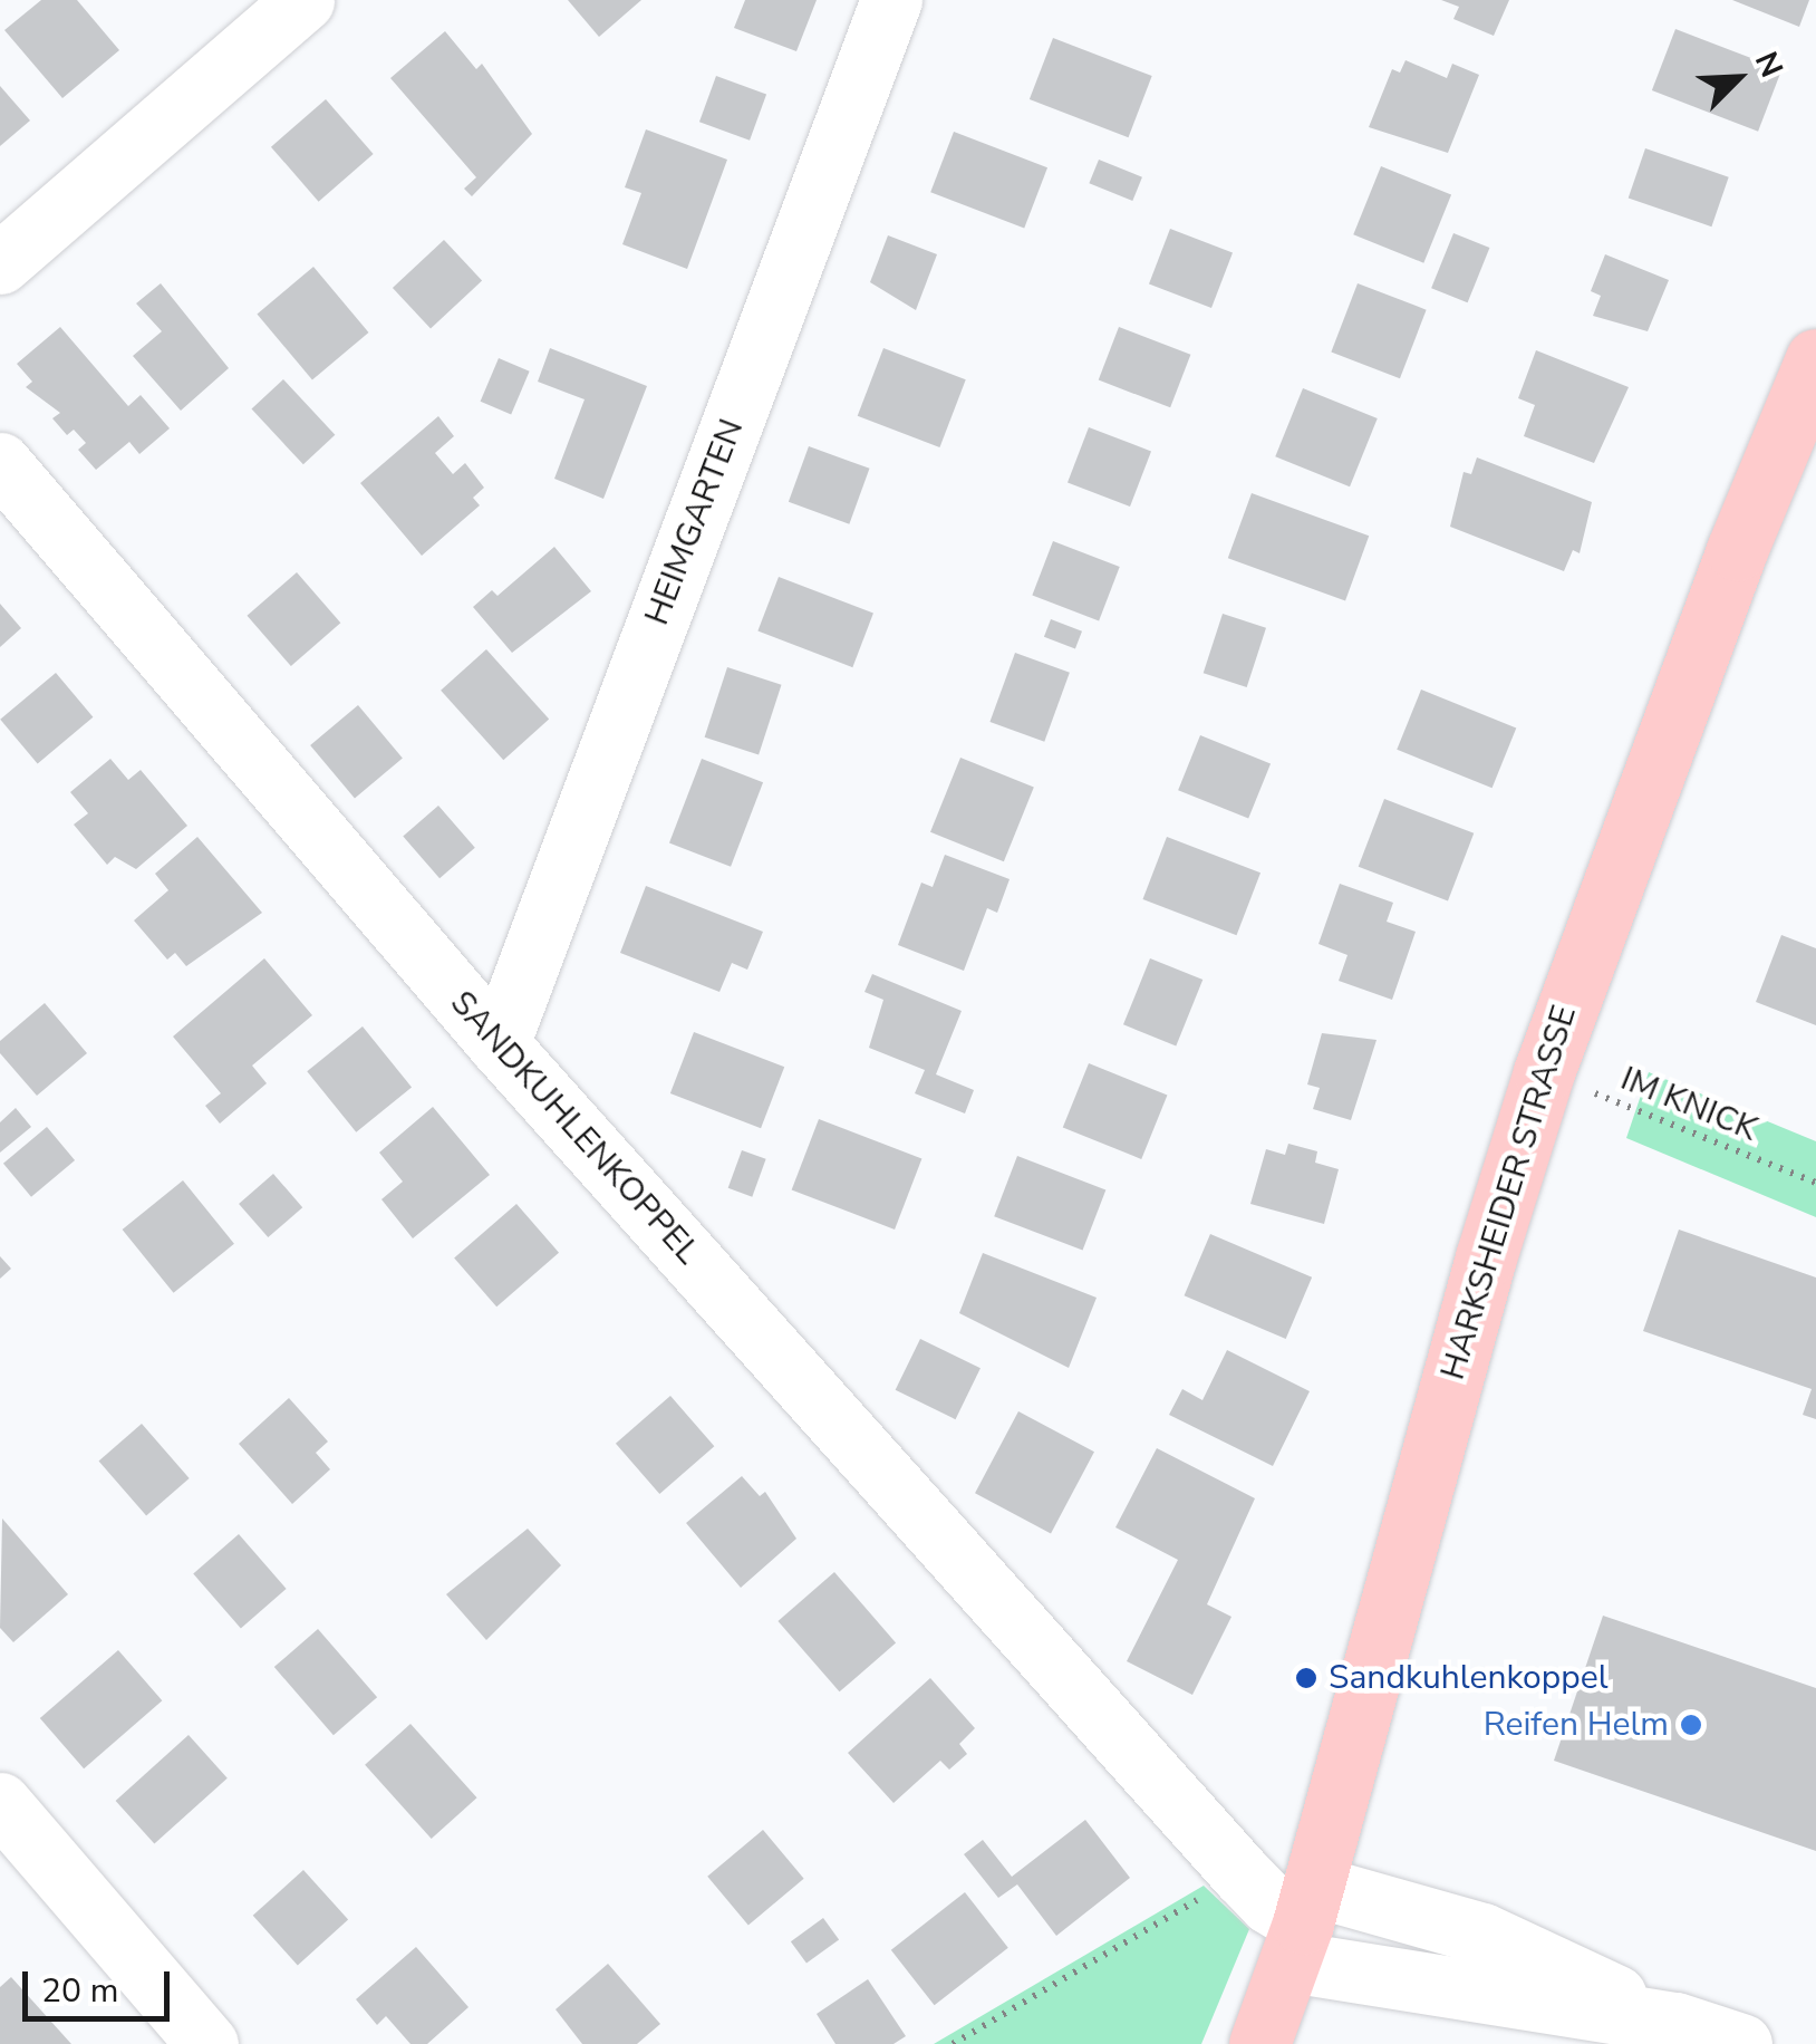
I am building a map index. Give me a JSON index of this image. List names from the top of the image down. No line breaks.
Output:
{"streets":{"main road":["HARKSHEIDER STRASSE"],"street":["HEIMGARTEN","SANDKUHLENKOPPEL"],"path":["IM KNICK"]},"crossings":[["HEIMGARTEN","SANDKUHLENKOPPEL"],["IM KNICK","HARKSHEIDER STRASSE"],["SANDKUHLENKOPPEL","HARKSHEIDER STRASSE"]],"places":["Sandkuhlenkoppel","Reifen Helm"],"scale_bar":"20 m","north":"top right"}
